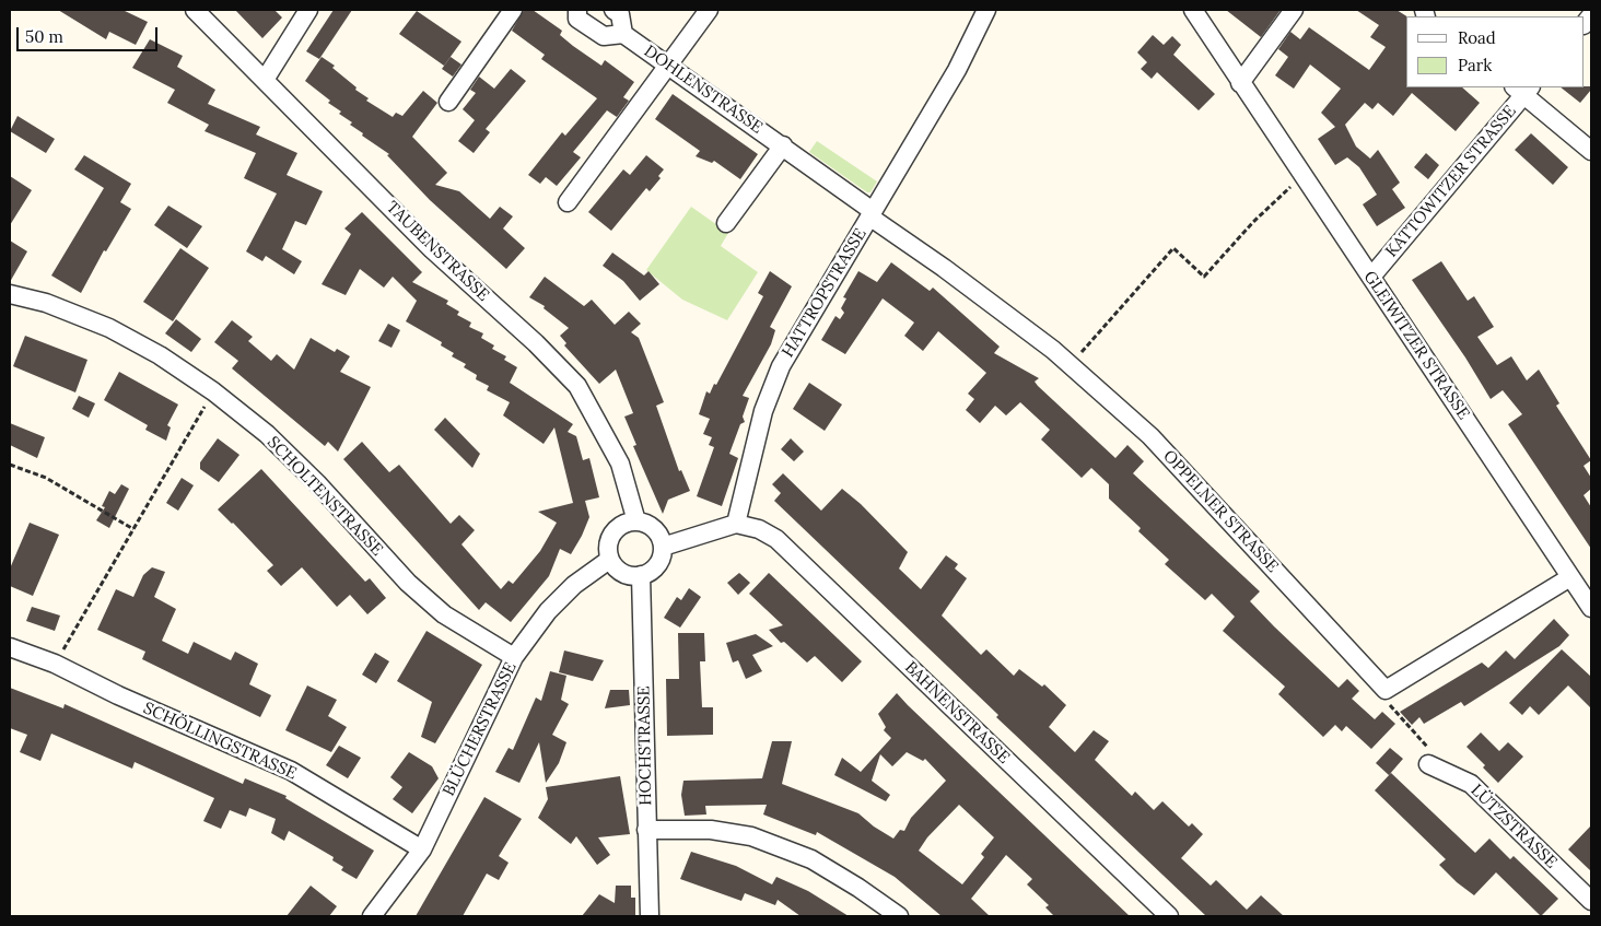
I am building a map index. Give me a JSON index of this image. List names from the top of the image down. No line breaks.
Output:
{"streets":{"street":["DOHLENSTRASSE","KATTOWITZER STRASSE","TAUBENSTRASSE","HATTROPSTRASSE","GLEIWITZER STRASSE","SCHOLTENSTRASSE","OPPELNER STRASSE","BAHNENSTRASSE","BLÜCHERSTRASSE","SCHÖLLINGSTRASSE","HOCHSTRASSE","LÜTZSTRASSE"]},"crossings":[["DOHLENSTRASSE","HATTROPSTRASSE"],["DOHLENSTRASSE","OPPELNER STRASSE"],["KATTOWITZER STRASSE","GLEIWITZER STRASSE"],["TAUBENSTRASSE","BLÜCHERSTRASSE"],["TAUBENSTRASSE","HOCHSTRASSE"],["HATTROPSTRASSE","OPPELNER STRASSE"],["HATTROPSTRASSE","BAHNENSTRASSE"],["SCHOLTENSTRASSE","BLÜCHERSTRASSE"],["BLÜCHERSTRASSE","SCHÖLLINGSTRASSE"],["BLÜCHERSTRASSE","HOCHSTRASSE"]],"legend":["Road","Park"],"scale_bar":"50 m"}
